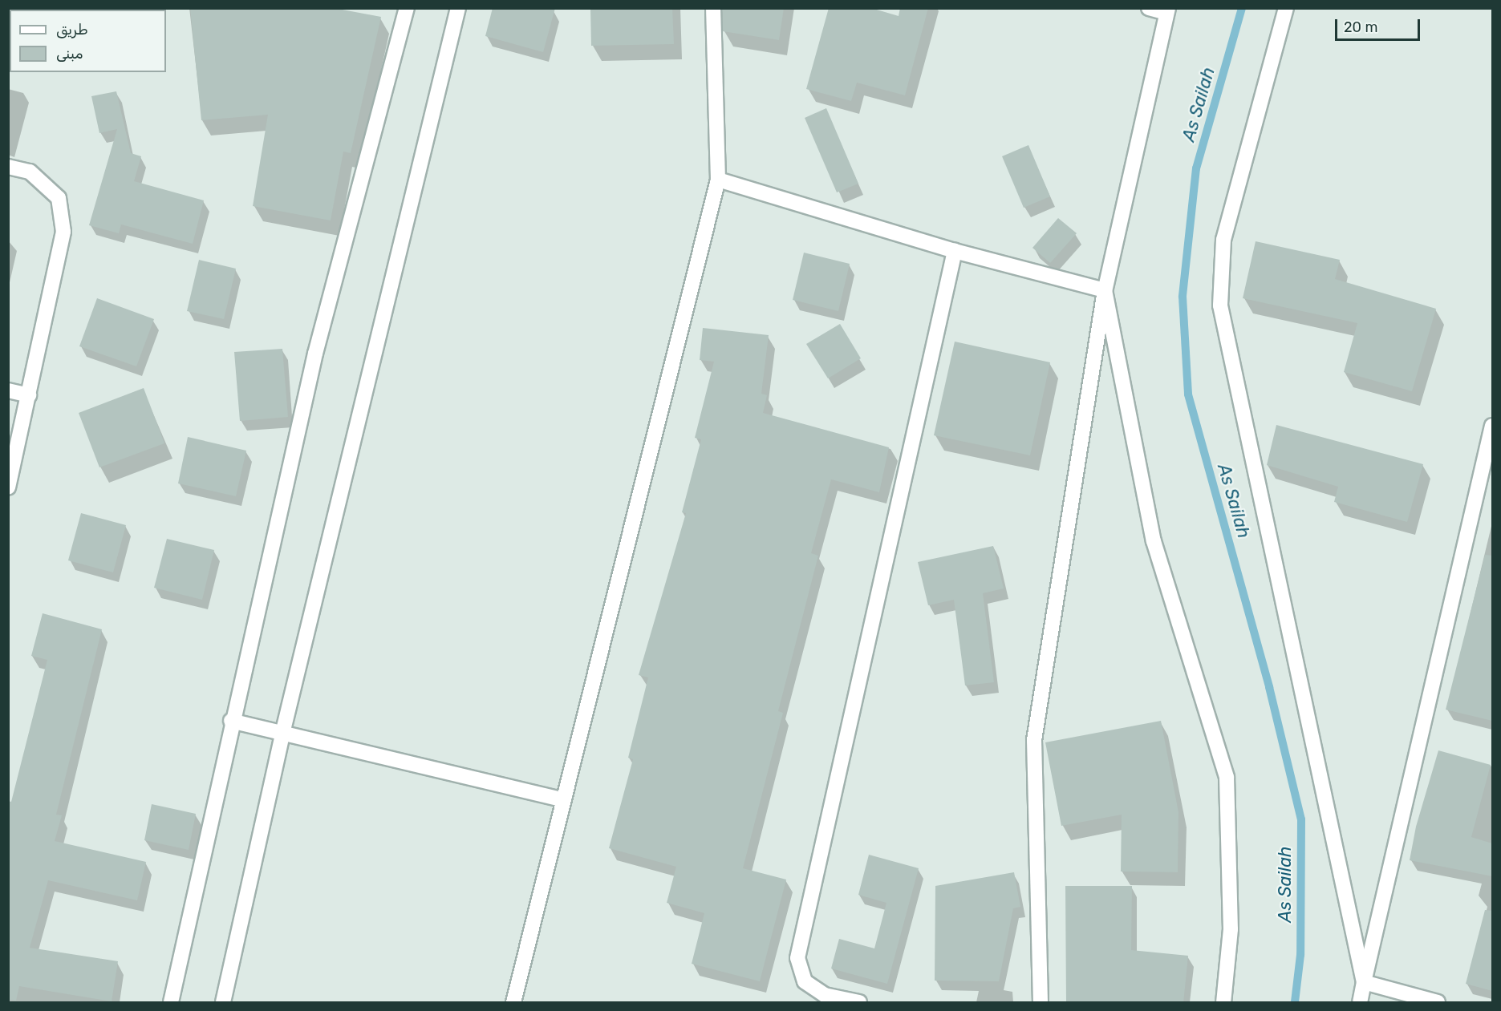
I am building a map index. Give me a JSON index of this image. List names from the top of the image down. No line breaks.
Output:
{"water":["As Sailah"],"legend":["طريق","مبنى"],"scale_bar":"20 m"}
